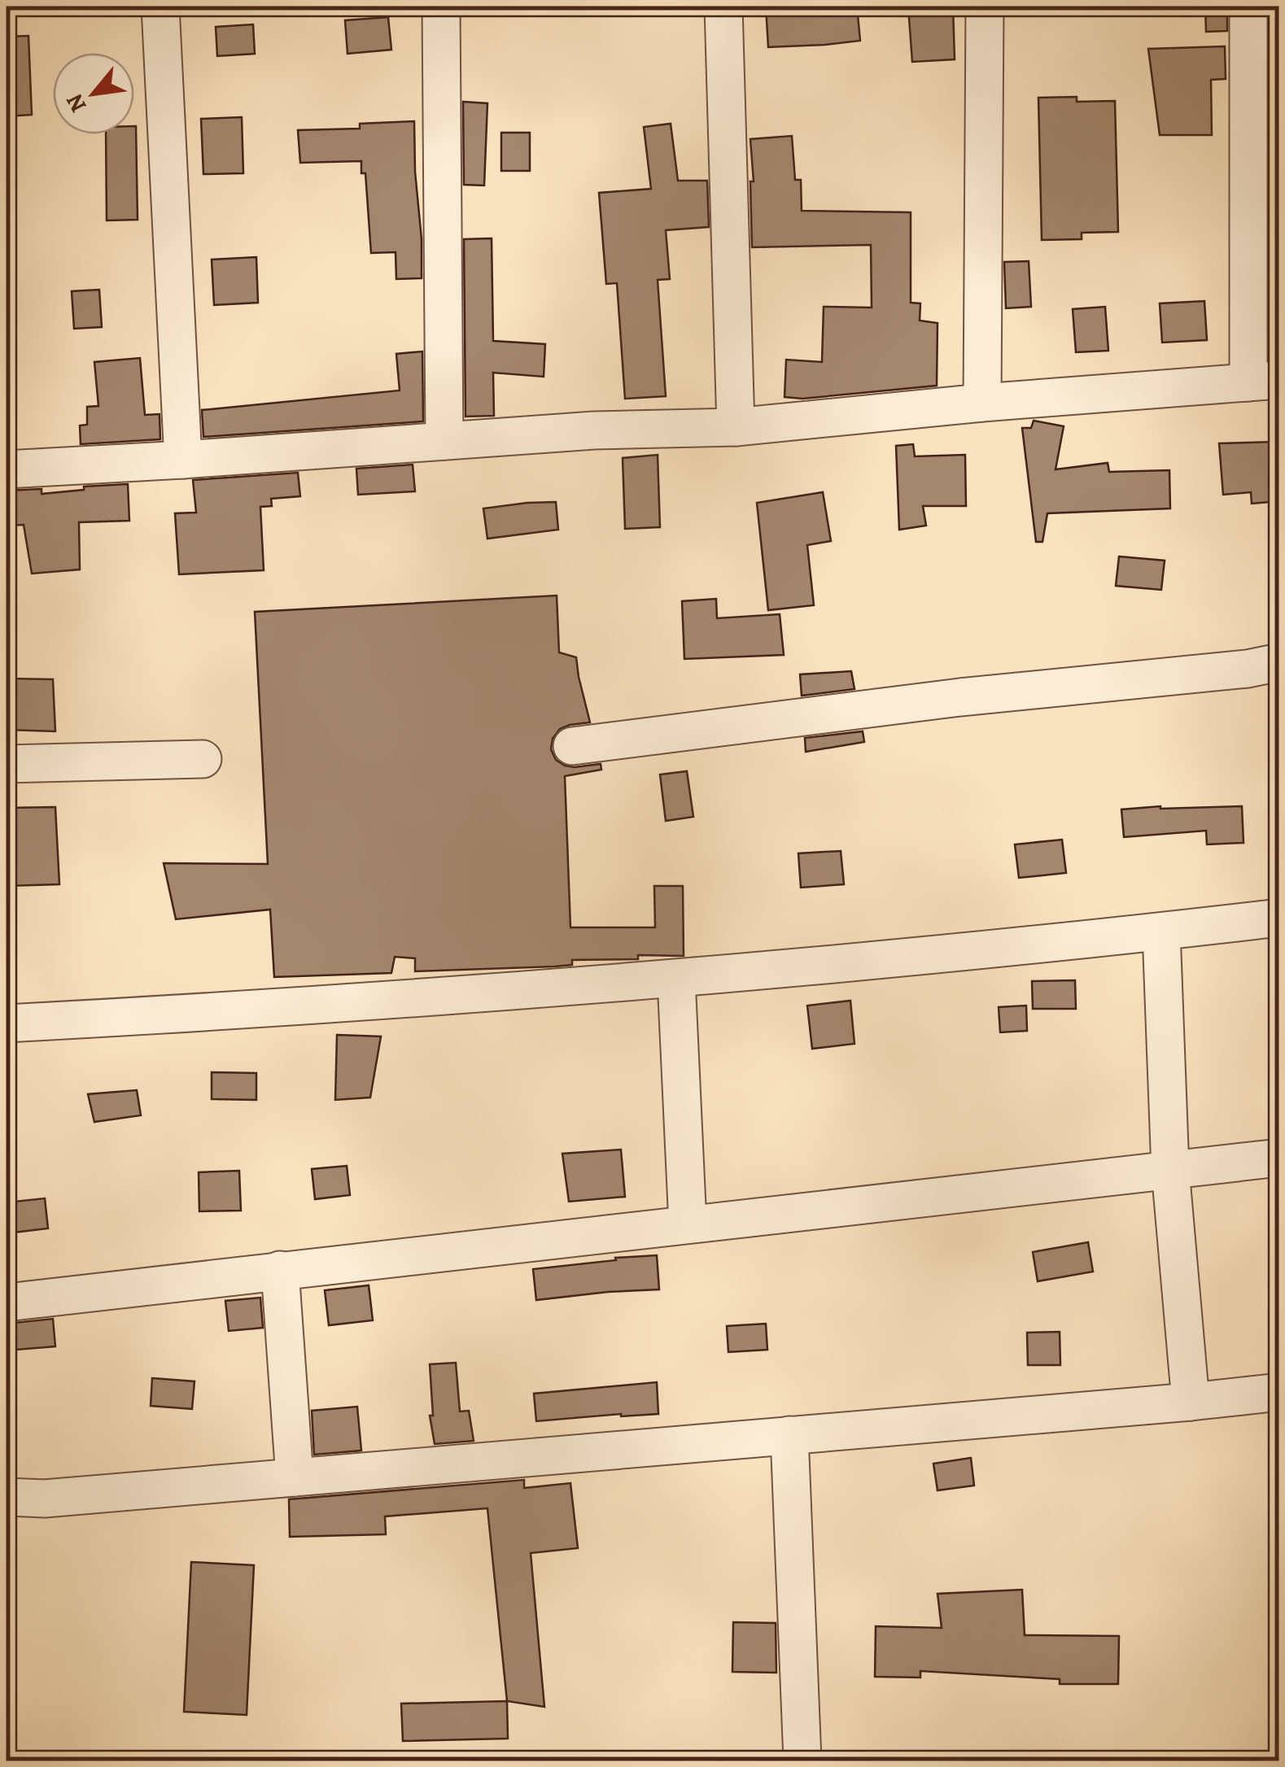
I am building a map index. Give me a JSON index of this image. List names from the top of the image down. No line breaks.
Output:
{"north":"bottom left"}
